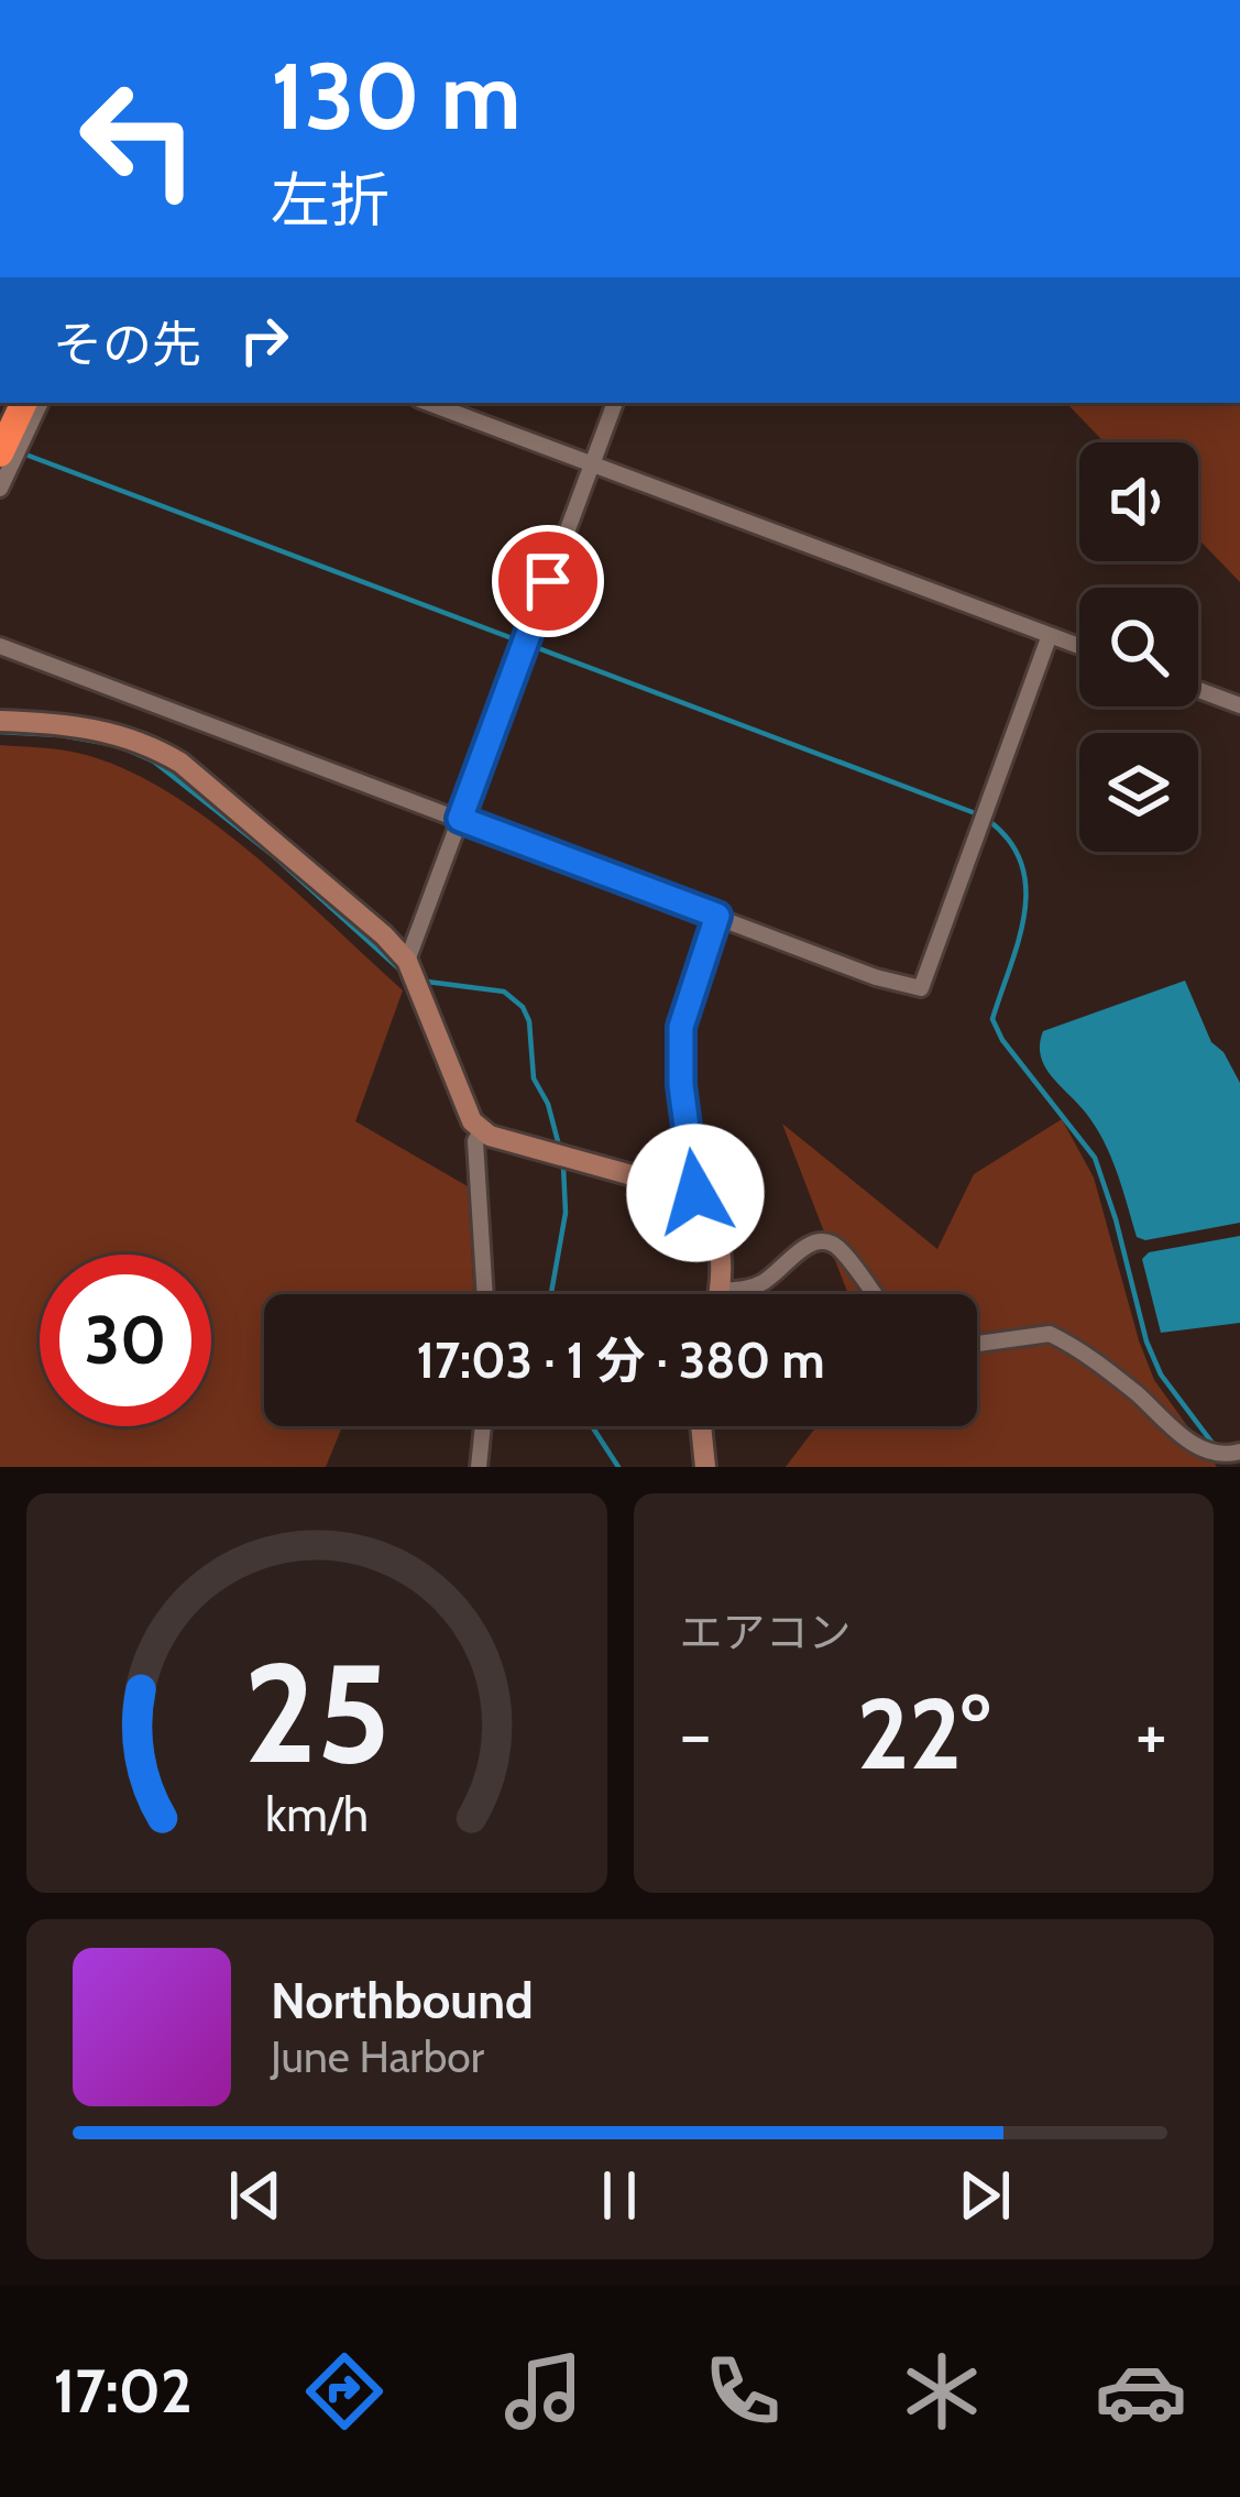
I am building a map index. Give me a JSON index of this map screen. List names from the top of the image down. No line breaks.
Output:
{"page":{"turn":["130 m","左折"],"then":"その先","limit":"30","trip":"17:03 · 1 分 · 380 m","tile":"エアコン","heat":["−","22°","+"],"song":["Northbound","June Harbor"],"tabs":"17:02","gauge":["25","km/h"]}}
